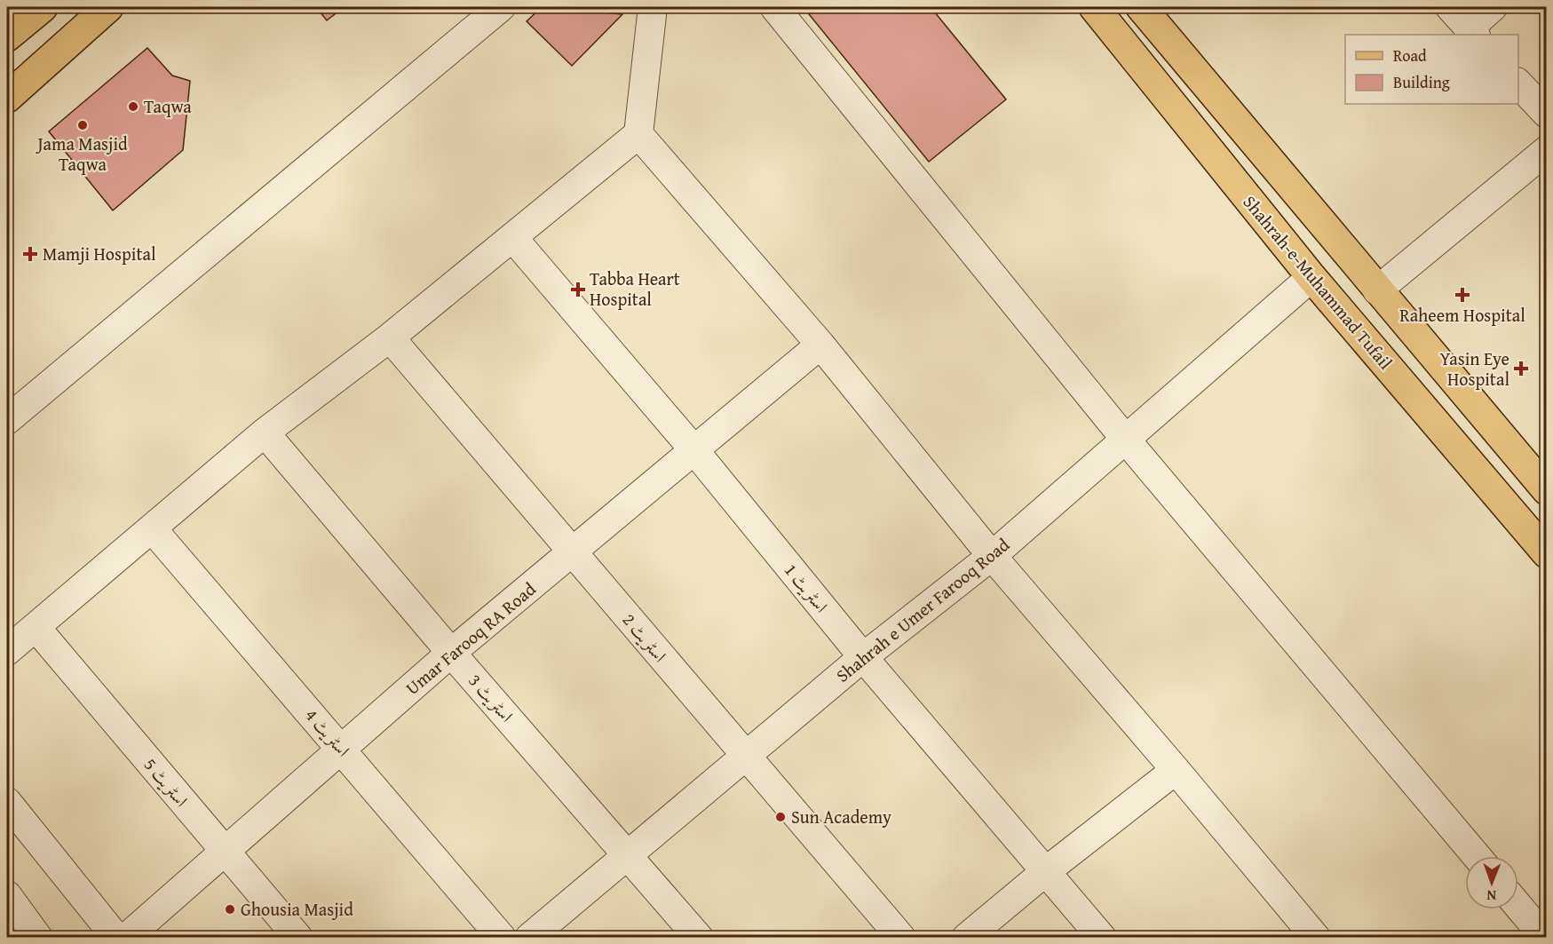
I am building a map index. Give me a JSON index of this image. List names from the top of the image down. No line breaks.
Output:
{"streets":{"main road":["Shahrah-e-Muhammad Tufail"],"street":["اسٹریٹ 1","Shahrah e Umer Farooq Road","اسٹریٹ 2","Umar Farooq RA Road","اسٹریٹ 3","اسٹریٹ 4","اسٹریٹ 5"]},"crossings":[["Shahrah-e-Muhammad Tufail","Shahrah e Umer Farooq Road"],["اسٹریٹ 1","Shahrah e Umer Farooq Road"],["اسٹریٹ 1","Umar Farooq RA Road"],["Shahrah e Umer Farooq Road","اسٹریٹ 2"],["Shahrah e Umer Farooq Road","اسٹریٹ 3"],["اسٹریٹ 2","Umar Farooq RA Road"],["Umar Farooq RA Road","اسٹریٹ 3"],["Umar Farooq RA Road","اسٹریٹ 4"],["Umar Farooq RA Road","اسٹریٹ 5"]],"places":{"other":["Taqwa","Jama Masjid Taqwa","Sun Academy","Ghousia Masjid"],"health":["Mamji Hospital","Tabba Heart Hospital","Raheem Hospital","Yasin Eye Hospital"]},"legend":["Road","Building"],"north":"bottom"}
